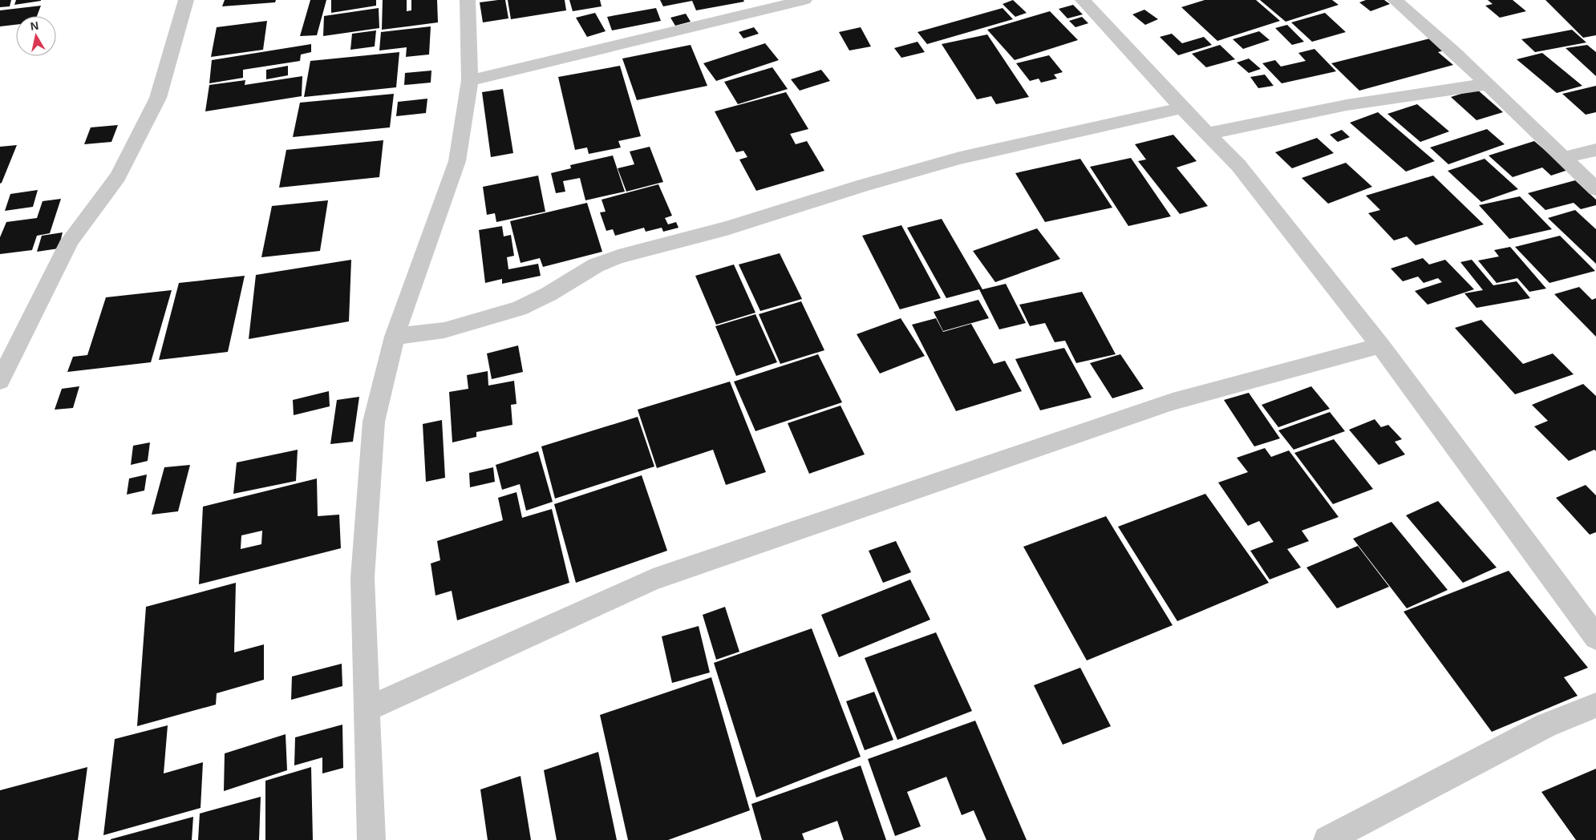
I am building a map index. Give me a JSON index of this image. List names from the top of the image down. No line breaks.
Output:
{"north":"top"}
